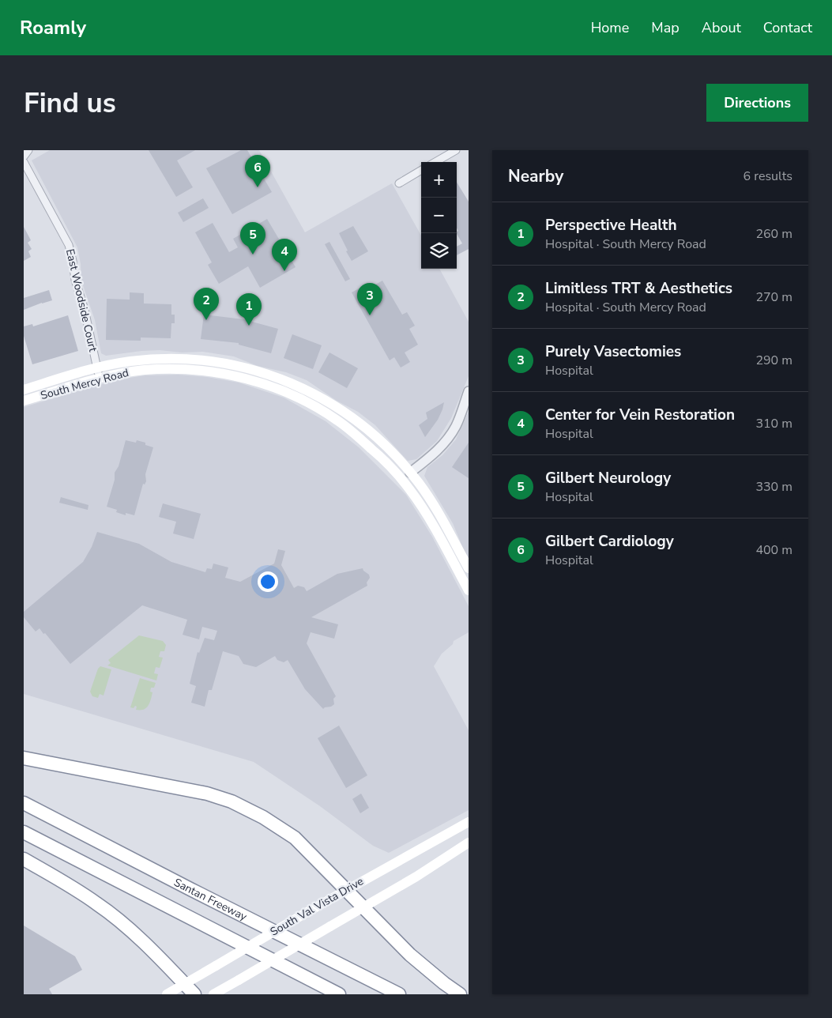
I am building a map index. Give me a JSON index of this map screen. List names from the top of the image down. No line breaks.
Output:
{"streets":{"highway":["Santan Freeway"],"main road":["South Mercy Road","South Val Vista Drive"],"street":["East Woodside Court"]},"crossings":[["East Woodside Court","South Mercy Road"]],"page":{"header":"Roamly","nav":["Home","Map","About","Contact"],"buttons":"Directions","title":"Find us","heading":["Nearby","6 results"],"pins":["6","5","4","3","2","1"],"map_buttons":["+","−"],"list":[{"mark":"1","name":"Perspective Health","note":"Hospital · South Mercy Road","value":"260 m"},{"mark":"2","name":"Limitless TRT & Aesthetics","note":"Hospital · South Mercy Road","value":"270 m"},{"mark":"3","name":"Purely Vasectomies","note":"Hospital","value":"290 m"},{"mark":"4","name":"Center for Vein Restoration","note":"Hospital","value":"310 m"},{"mark":"5","name":"Gilbert Neurology","note":"Hospital","value":"330 m"},{"mark":"6","name":"Gilbert Cardiology","note":"Hospital","value":"400 m"}]}}
